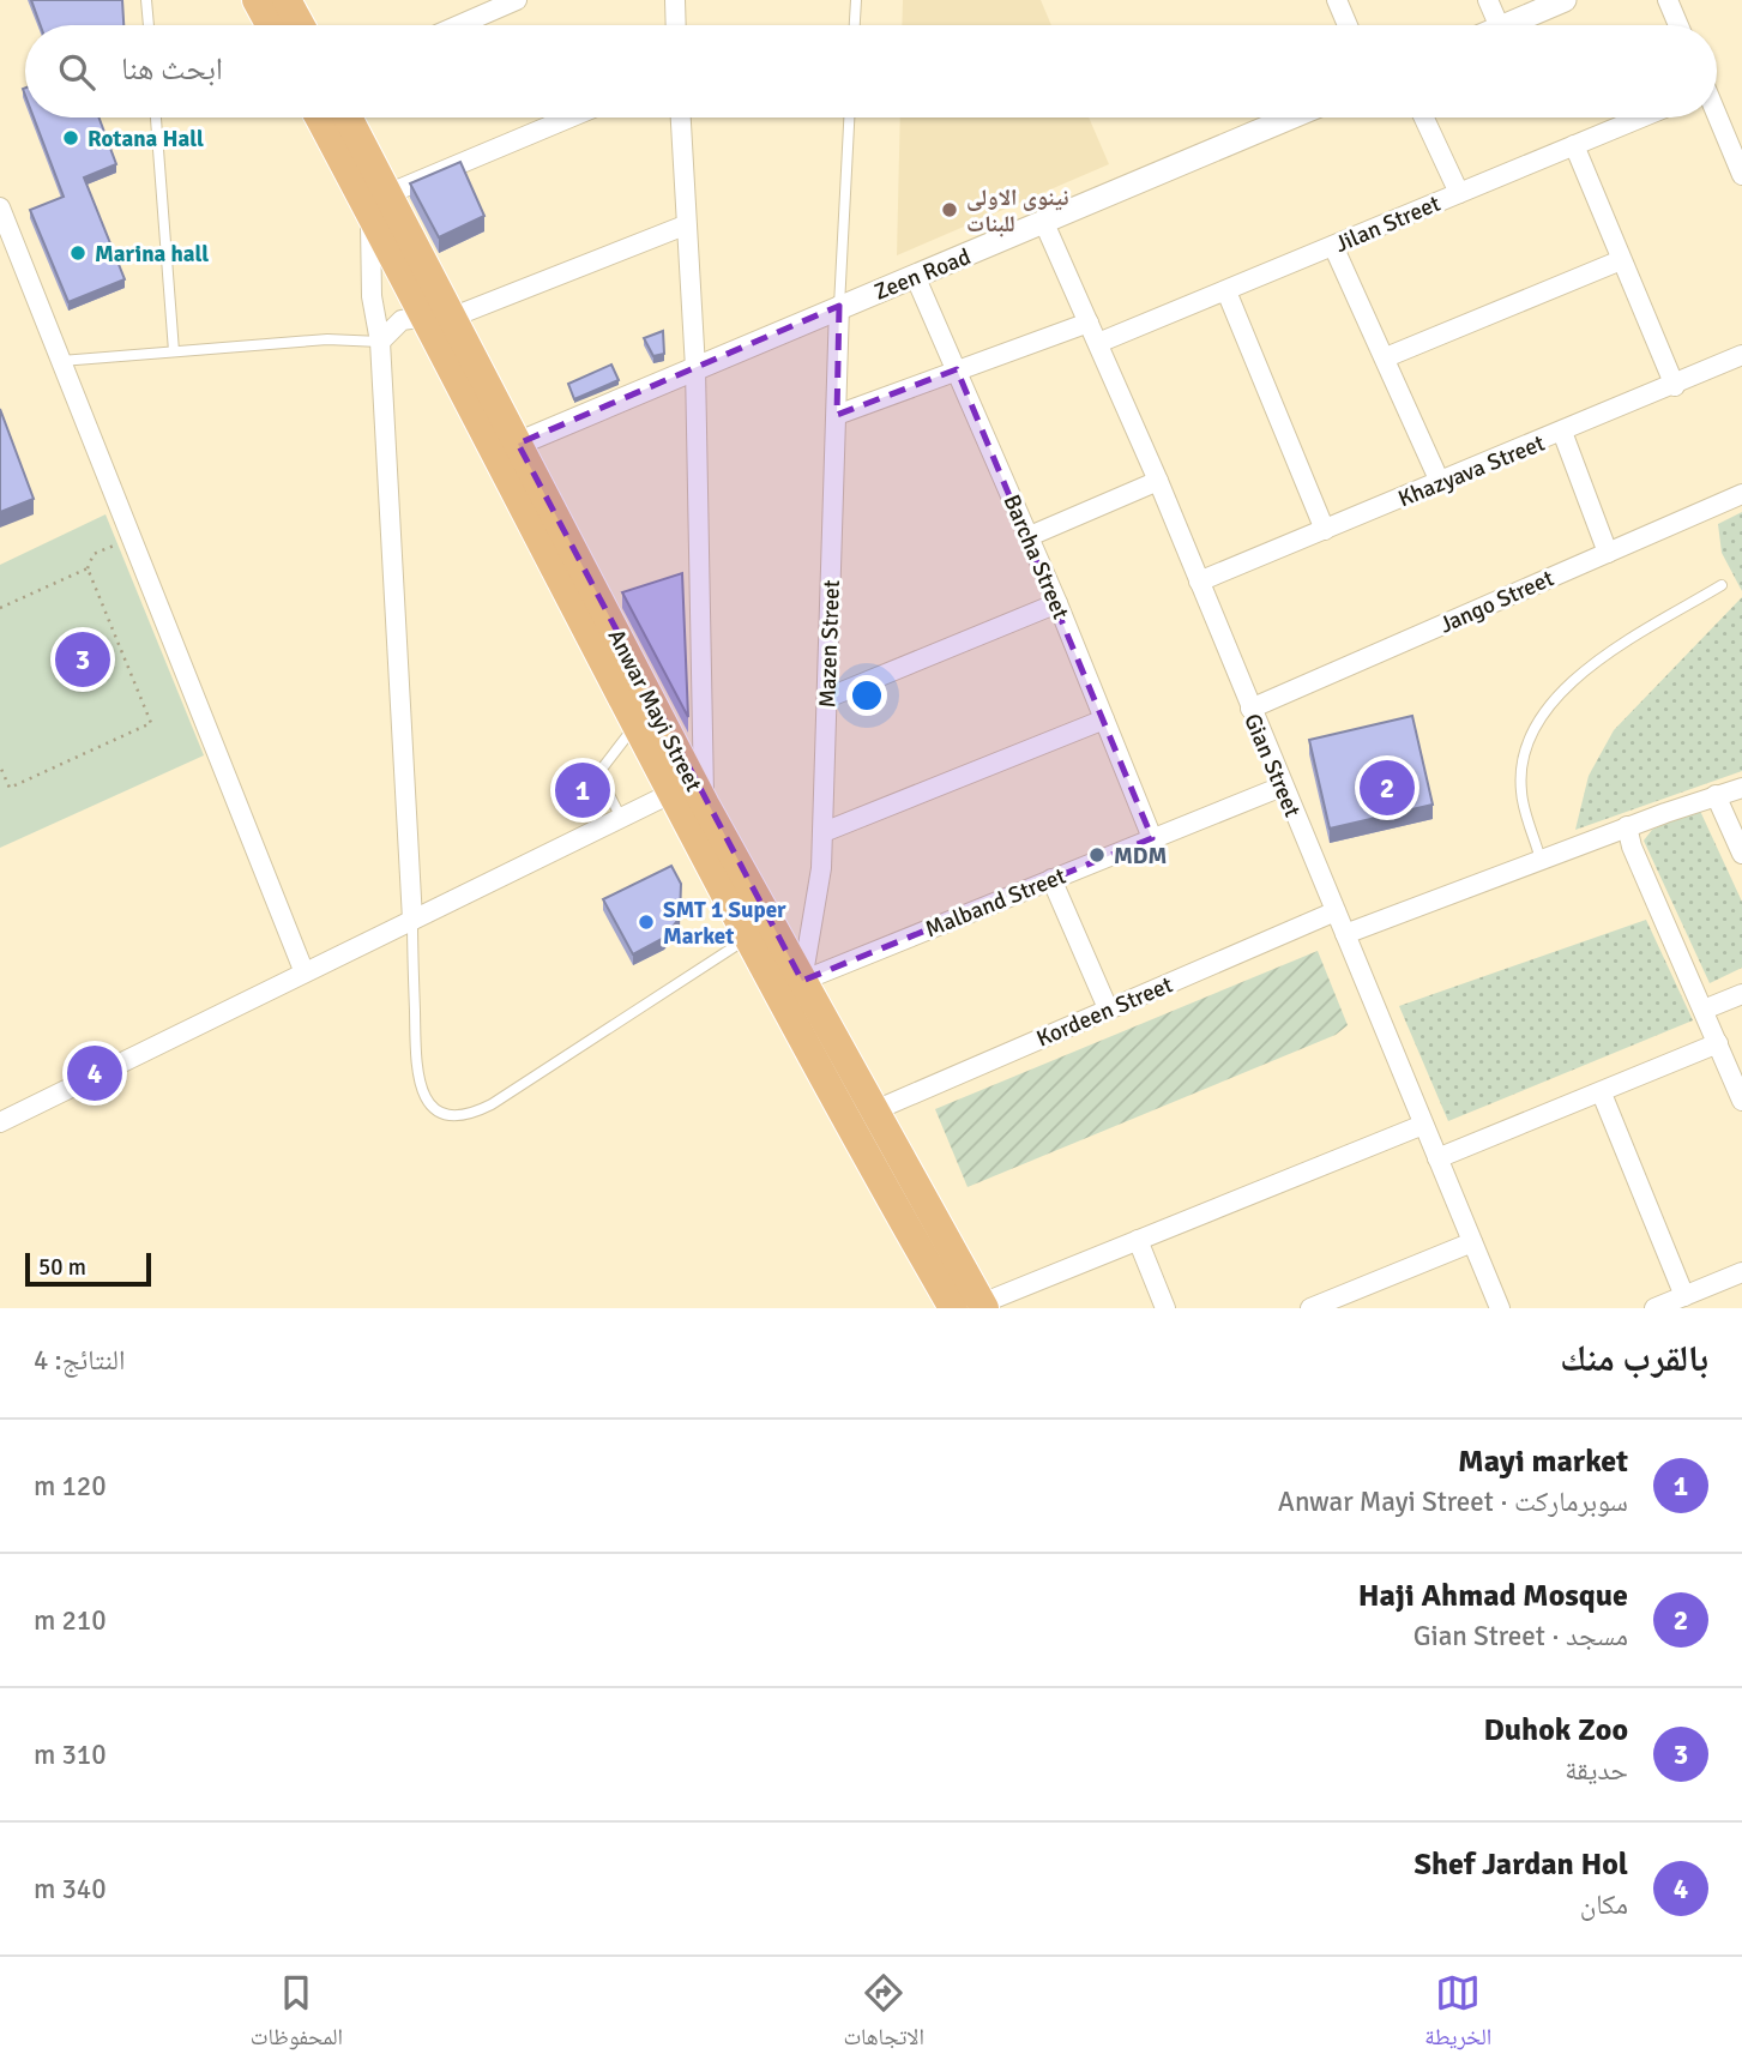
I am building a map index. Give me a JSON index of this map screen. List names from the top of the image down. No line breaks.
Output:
{"streets":{"main road":["Anwar Mayi Street"],"street":["Jilan Street","Zeen Road","Khazyava Street","Barcha Street","Jango Street","Mazen Street","Gian Street","Malband Street","Kordeen Street"]},"crossings":[["Jilan Street","Gian Street"],["Zeen Road","Barcha Street"],["Zeen Road","Mazen Street"],["Zeen Road","Anwar Mayi Street"],["Zeen Road","Gian Street"],["Khazyava Street","Gian Street"],["Barcha Street","Malband Street"],["Jango Street","Gian Street"],["Mazen Street","Anwar Mayi Street"],["Mazen Street","Malband Street"],["Anwar Mayi Street","Malband Street"],["Anwar Mayi Street","Kordeen Street"],["Gian Street","Malband Street"],["Gian Street","Kordeen Street"]],"places":["Rotana Hall","نينوى الاولى للبنات","Marina hall","MDM","SMT 1 Super Market"],"scale_bar":"50 m","page":{"search":"ابحث هنا","pins":["3","2","1","4"],"scale":"50 m","heading":["بالقرب منك","النتائج: 4"],"list":[{"mark":"1","name":"Mayi market","note":"سوبرماركت · Anwar Mayi Street","value":"120 m"},{"mark":"2","name":"Haji Ahmad Mosque","note":"مسجد · Gian Street","value":"210 m"},{"mark":"3","name":"Duhok Zoo","note":"حديقة","value":"310 m"},{"mark":"4","name":"Shef Jardan Hol","note":"مكان","value":"340 m"}],"nav":["الخريطة","الاتجاهات","المحفوظات"]}}
